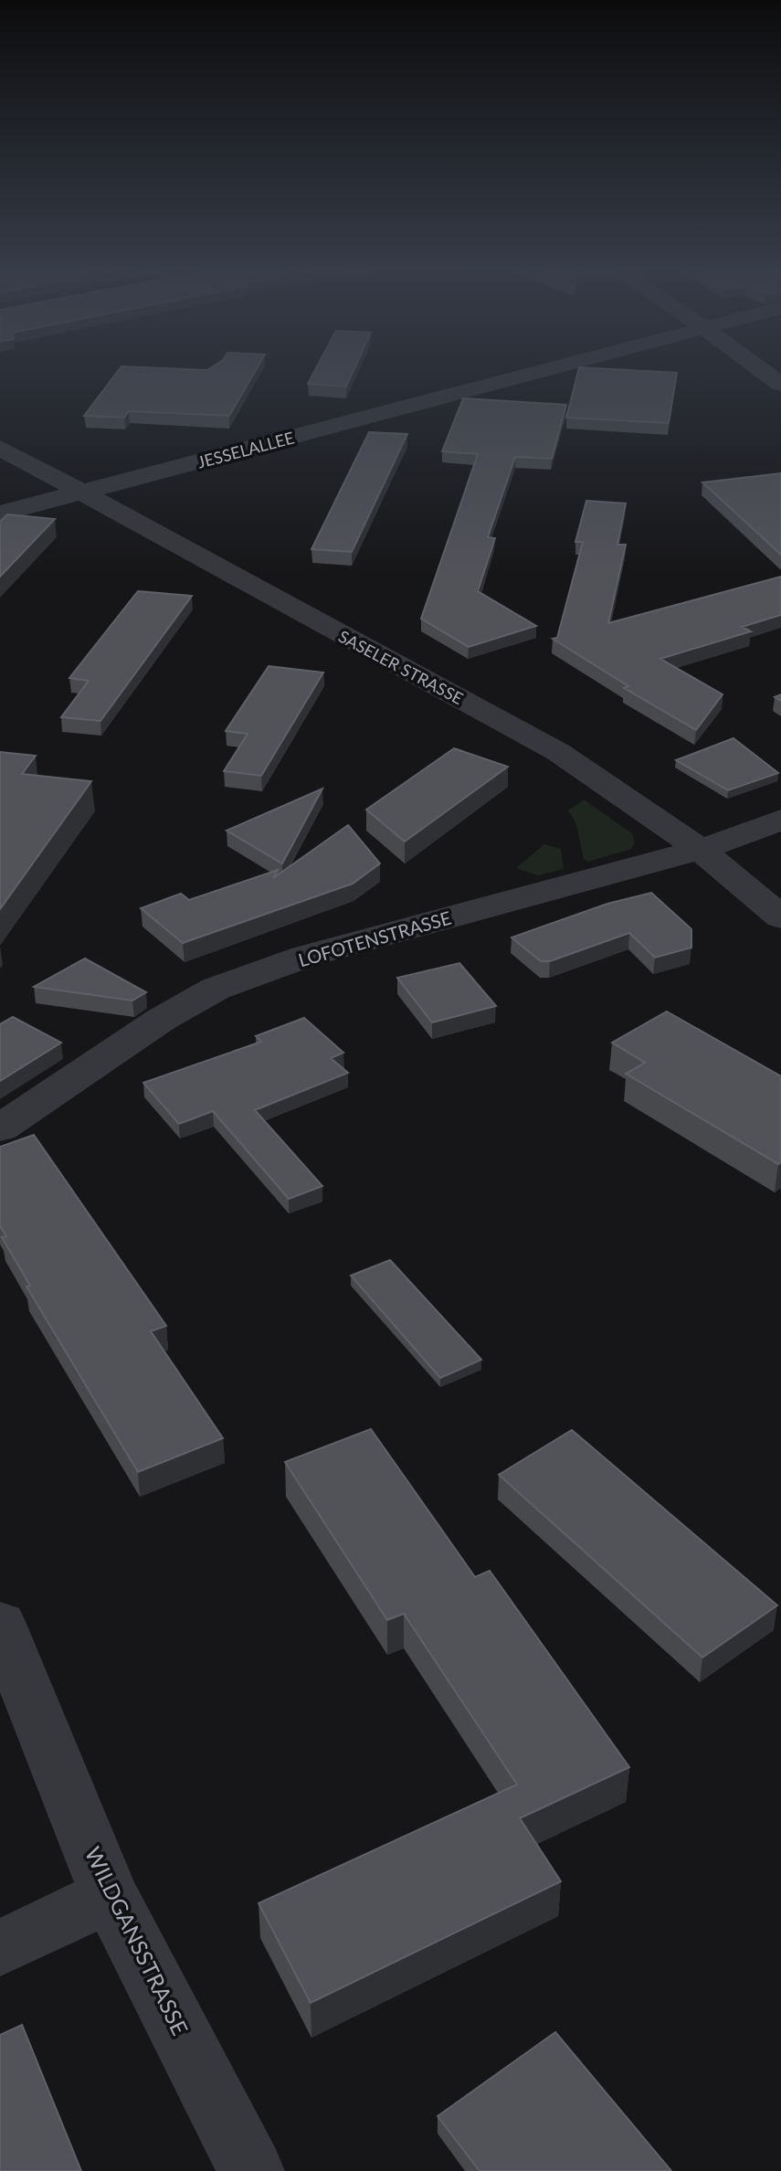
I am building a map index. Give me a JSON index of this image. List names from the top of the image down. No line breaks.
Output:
{"streets":{"street":["JESSELALLEE","SASELER STRASSE","LOFOTENSTRASSE","WILDGANSSTRASSE"]},"crossings":[["JESSELALLEE","SASELER STRASSE"],["SASELER STRASSE","LOFOTENSTRASSE"]]}
